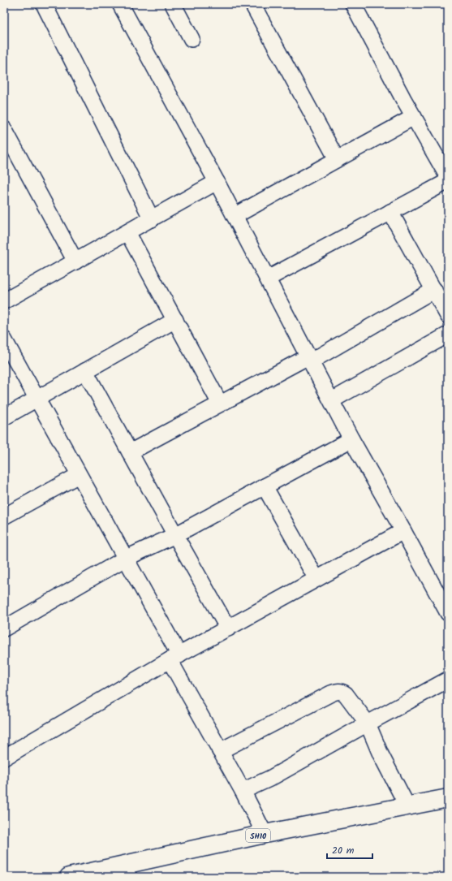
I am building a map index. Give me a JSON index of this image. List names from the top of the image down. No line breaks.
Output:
{"streets":{"main road":["SH10"]},"scale_bar":"20 m"}
